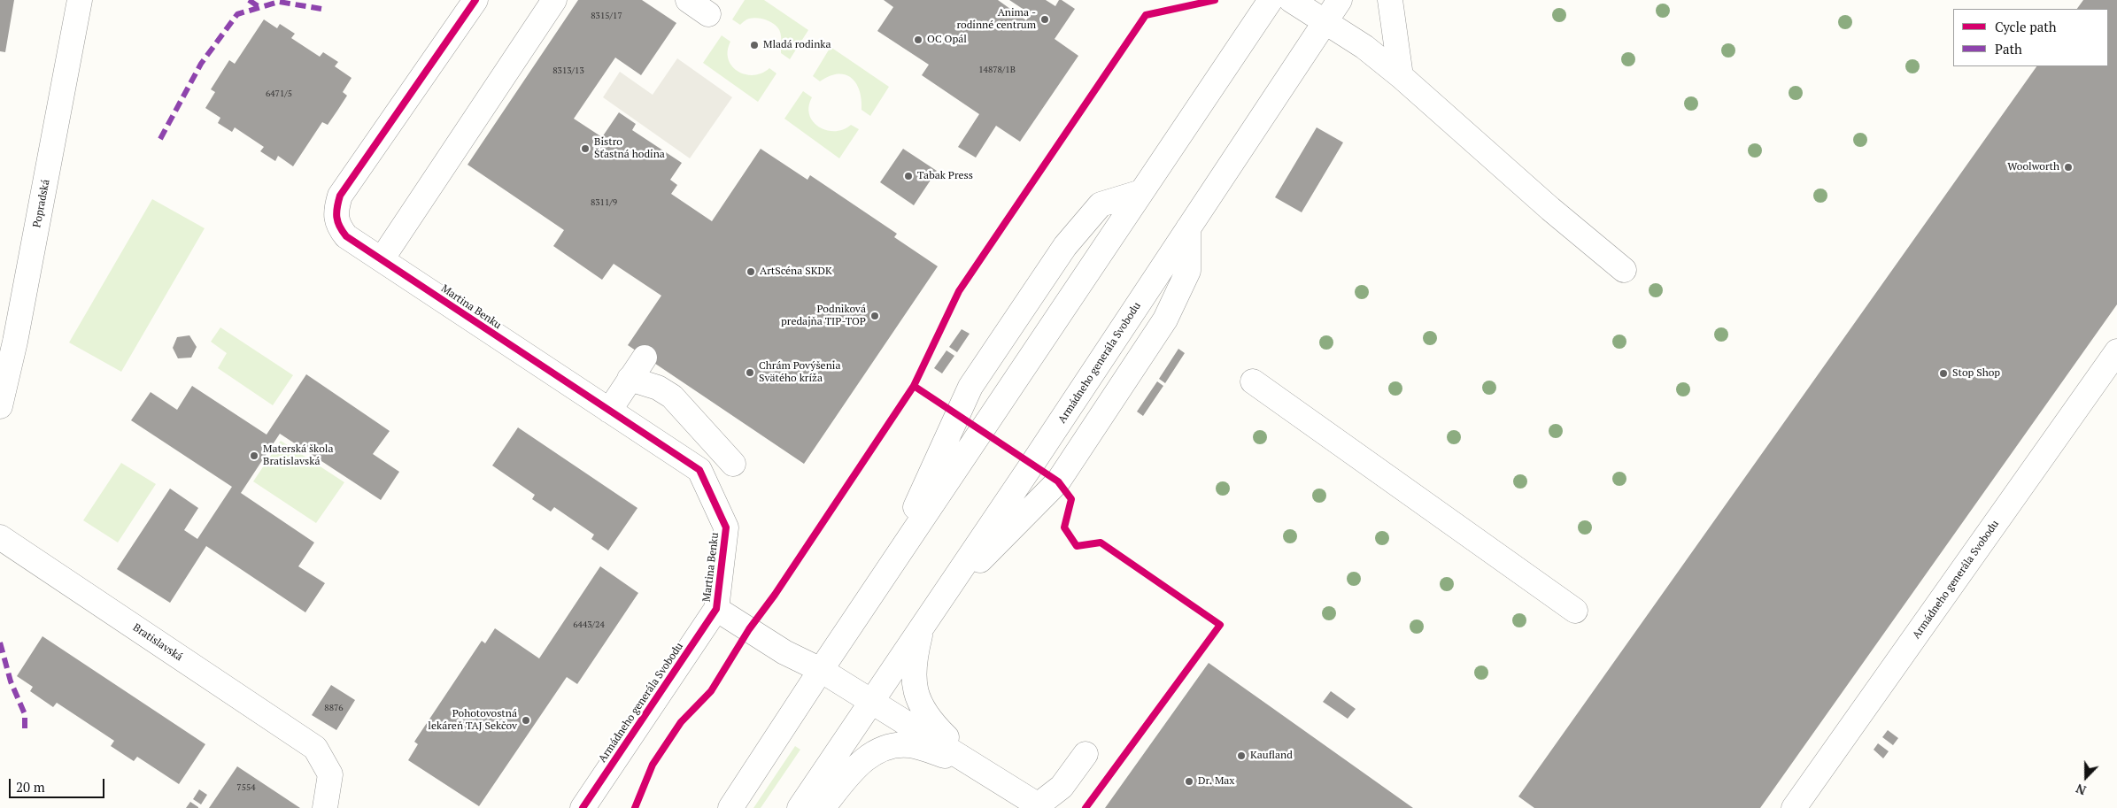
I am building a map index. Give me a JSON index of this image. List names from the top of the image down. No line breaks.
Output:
{"streets":{"street":["Popradská","Martina Benku","Armádneho generála Svobodu","Bratislavská"]},"crossings":[["Martina Benku","Armádneho generála Svobodu"]],"places":["Anima - rodinné centrum","OC Opál","Mladá rodinka","Bistro Šťastná hodina","Woolworth","Tabak Press","ArtScéna SKDK","Podniková predajňa TIP-TOP","Chrám Povýšenia Svätého kríža","Stop Shop","Materská škola Bratislavská","Pohotovostná lekáreň TAJ Sekčov","Kaufland","Dr. Max"],"house_numbers":["8315/17","14878/1B","8313/13","6471/5","8311/9","6443/24","8876","7554"],"legend":["Cycle path","Path"],"scale_bar":"20 m","north":"bottom"}
